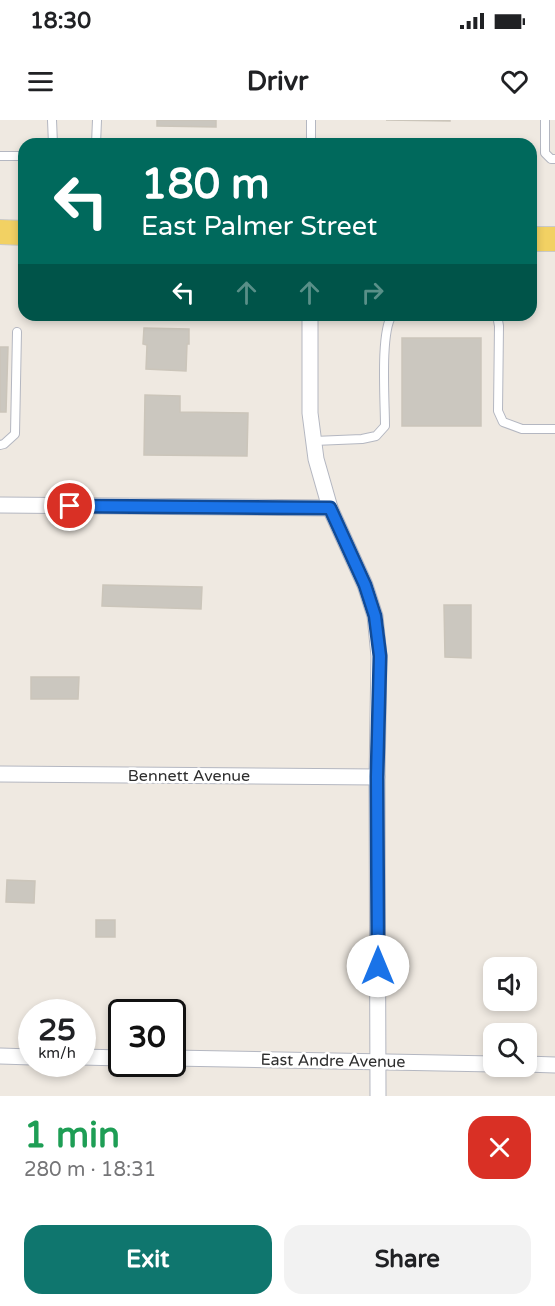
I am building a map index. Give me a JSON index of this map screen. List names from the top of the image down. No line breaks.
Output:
{"streets":{"street":["Bennett Avenue","East Andre Avenue"]},"page":{"status":"18:30","header":"Drivr","turn":["180 m","East Palmer Street"],"speed":"25 km/h","limit":"30","heading":["1 min","280 m · 18:31"],"buttons":["Exit","Share"]}}
